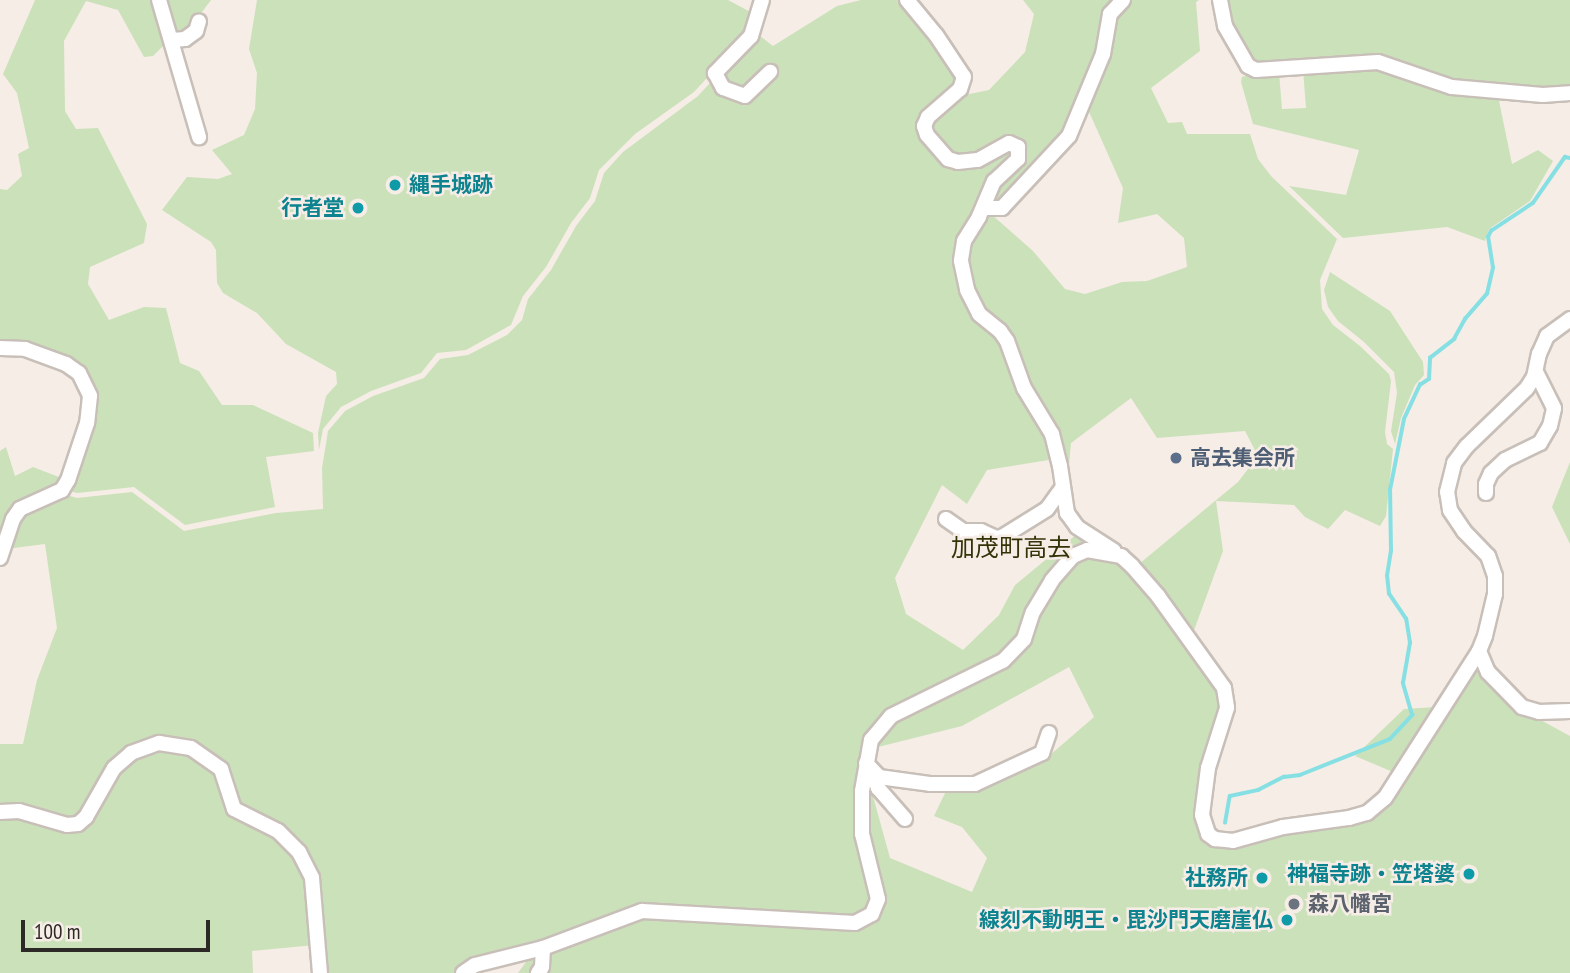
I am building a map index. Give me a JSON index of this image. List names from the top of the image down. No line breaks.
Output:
{"districts":["加茂町高去"],"places":["縄手城跡","行者堂","高去集会所","神福寺跡・笠塔婆","社務所","森八幡宮","線刻不動明王・毘沙門天磨崖仏"],"scale_bar":"100 m"}
